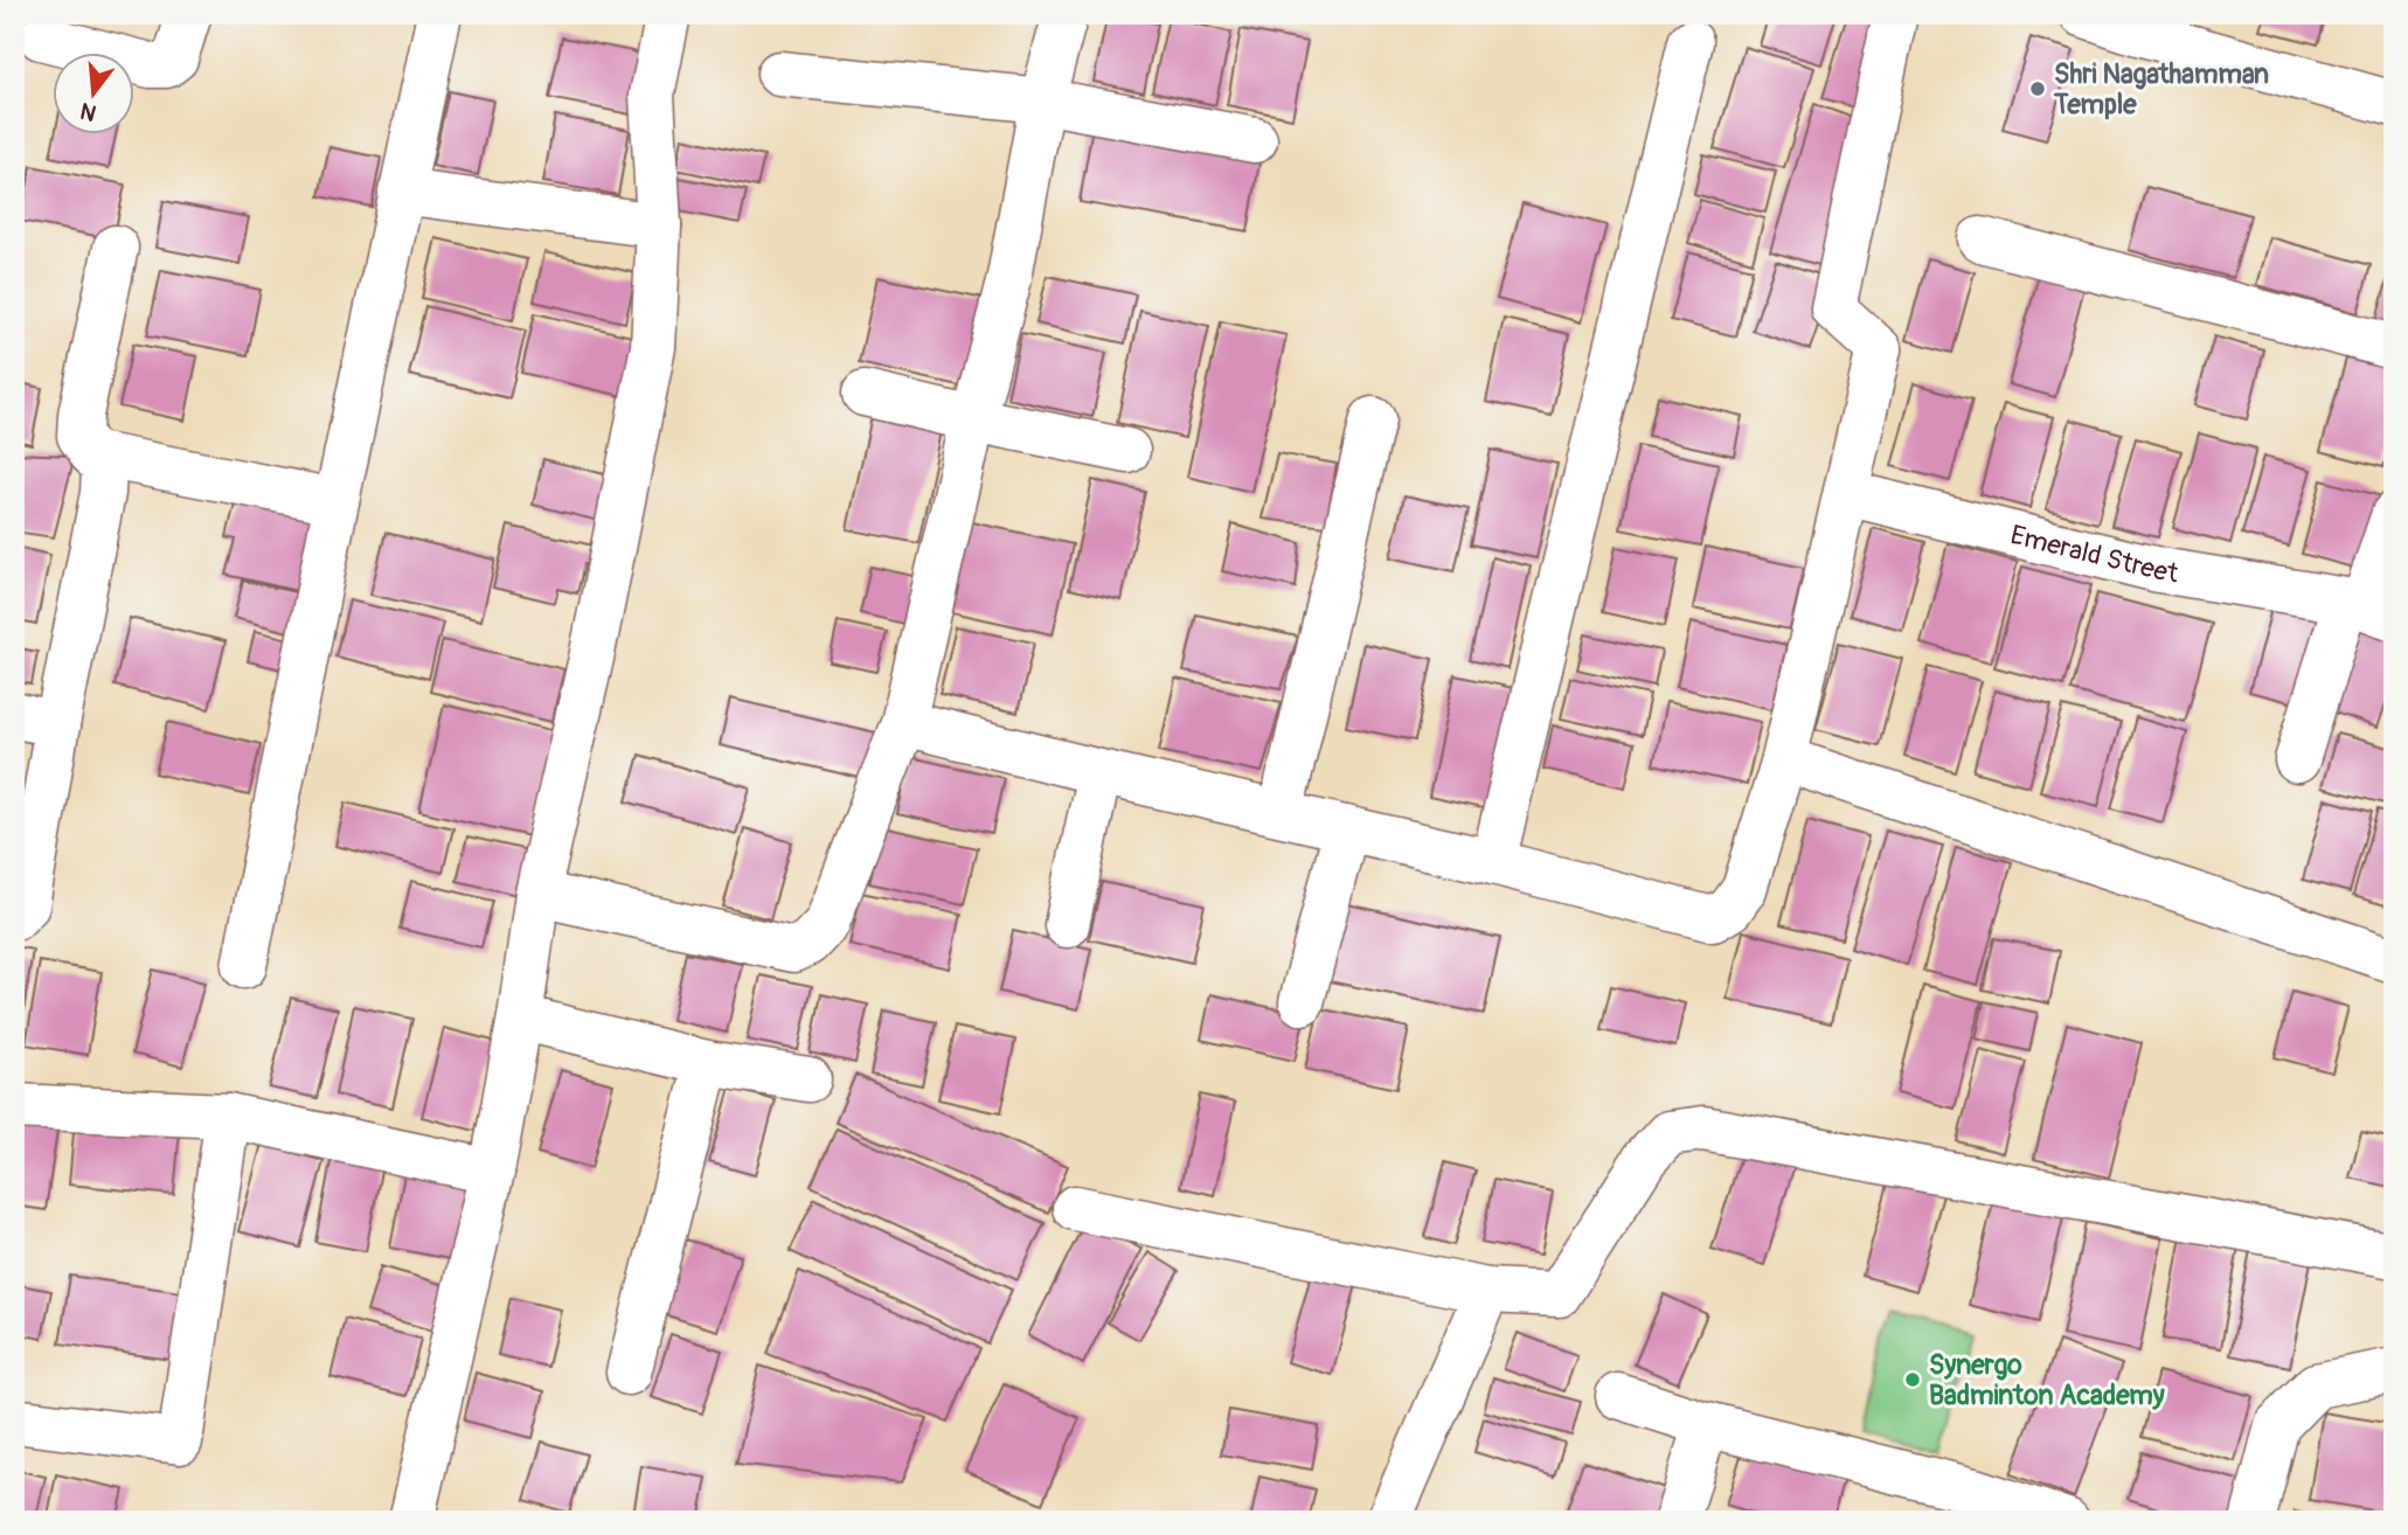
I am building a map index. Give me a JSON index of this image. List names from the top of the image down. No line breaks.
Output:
{"streets":{"street":["Emerald Street"]},"places":["Shri Nagathamman Temple","Synergo Badminton Academy"],"north":"bottom"}
